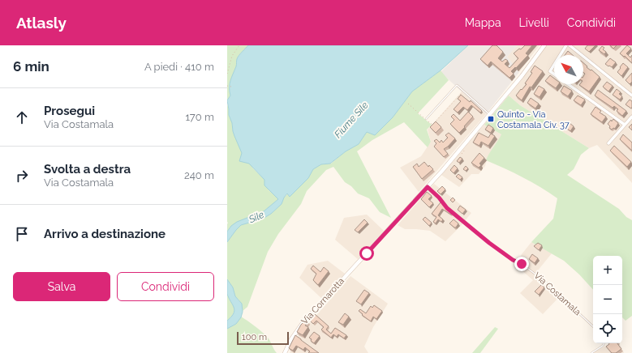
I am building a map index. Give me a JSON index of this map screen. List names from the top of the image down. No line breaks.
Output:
{"streets":{"main road":["Via Cornarotta"],"lane":["Via Costamala"]},"crossings":[["Via Costamala","Via Cornarotta"]],"water":["Fiume Sile","Sile"],"places":{"transit":["Quinto - Via Costamala Civ. 37"]},"scale_bar":"100 m","north":"top left","page":{"header":"Atlasly","nav":["Mappa","Livelli","Condividi"],"heading":["6 min","A piedi · 410 m"],"list":[["Prosegui","Via Costamala","170 m"],["Svolta a destra","Via Costamala","240 m"],"Arrivo a destinazione"],"map_buttons":["+","−"],"buttons":["Salva","Condividi"],"scale":"100 m"}}
